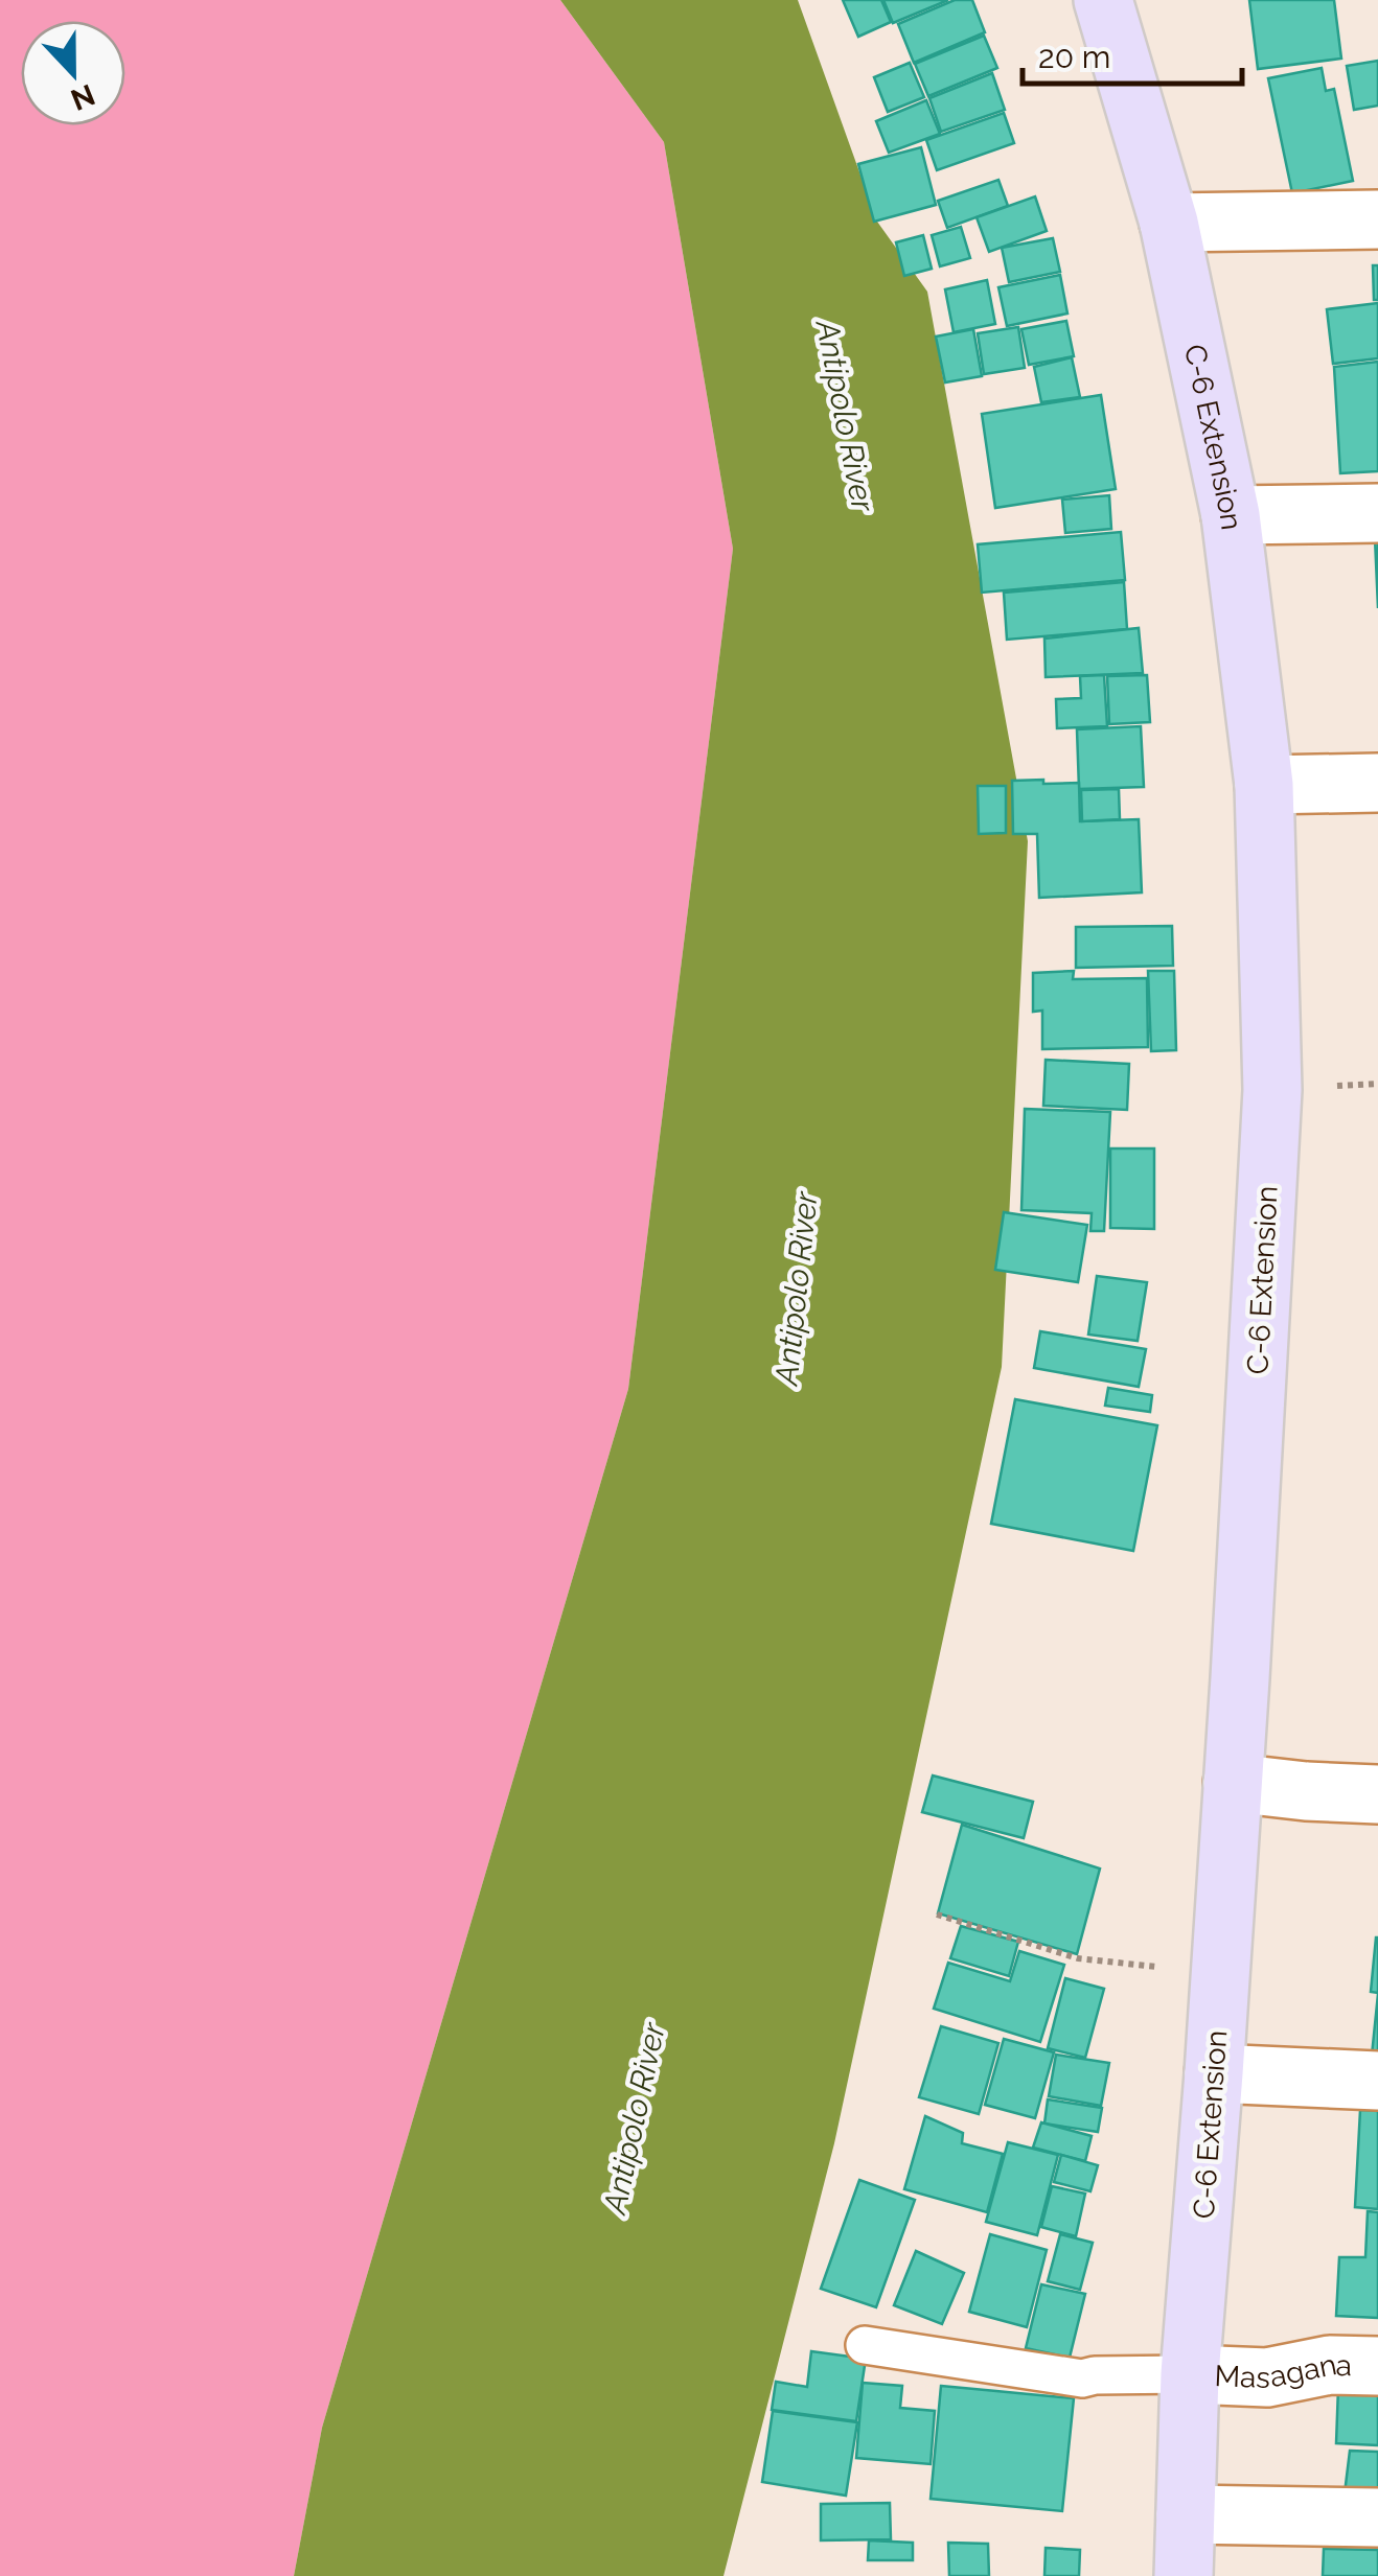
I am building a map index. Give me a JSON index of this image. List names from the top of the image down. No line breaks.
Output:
{"streets":{"main road":["C-6 Extension"],"street":["Masagana"]},"crossings":[["C-6 Extension","Masagana"]],"water":["Antipolo River"],"scale_bar":"20 m","north":"bottom"}
